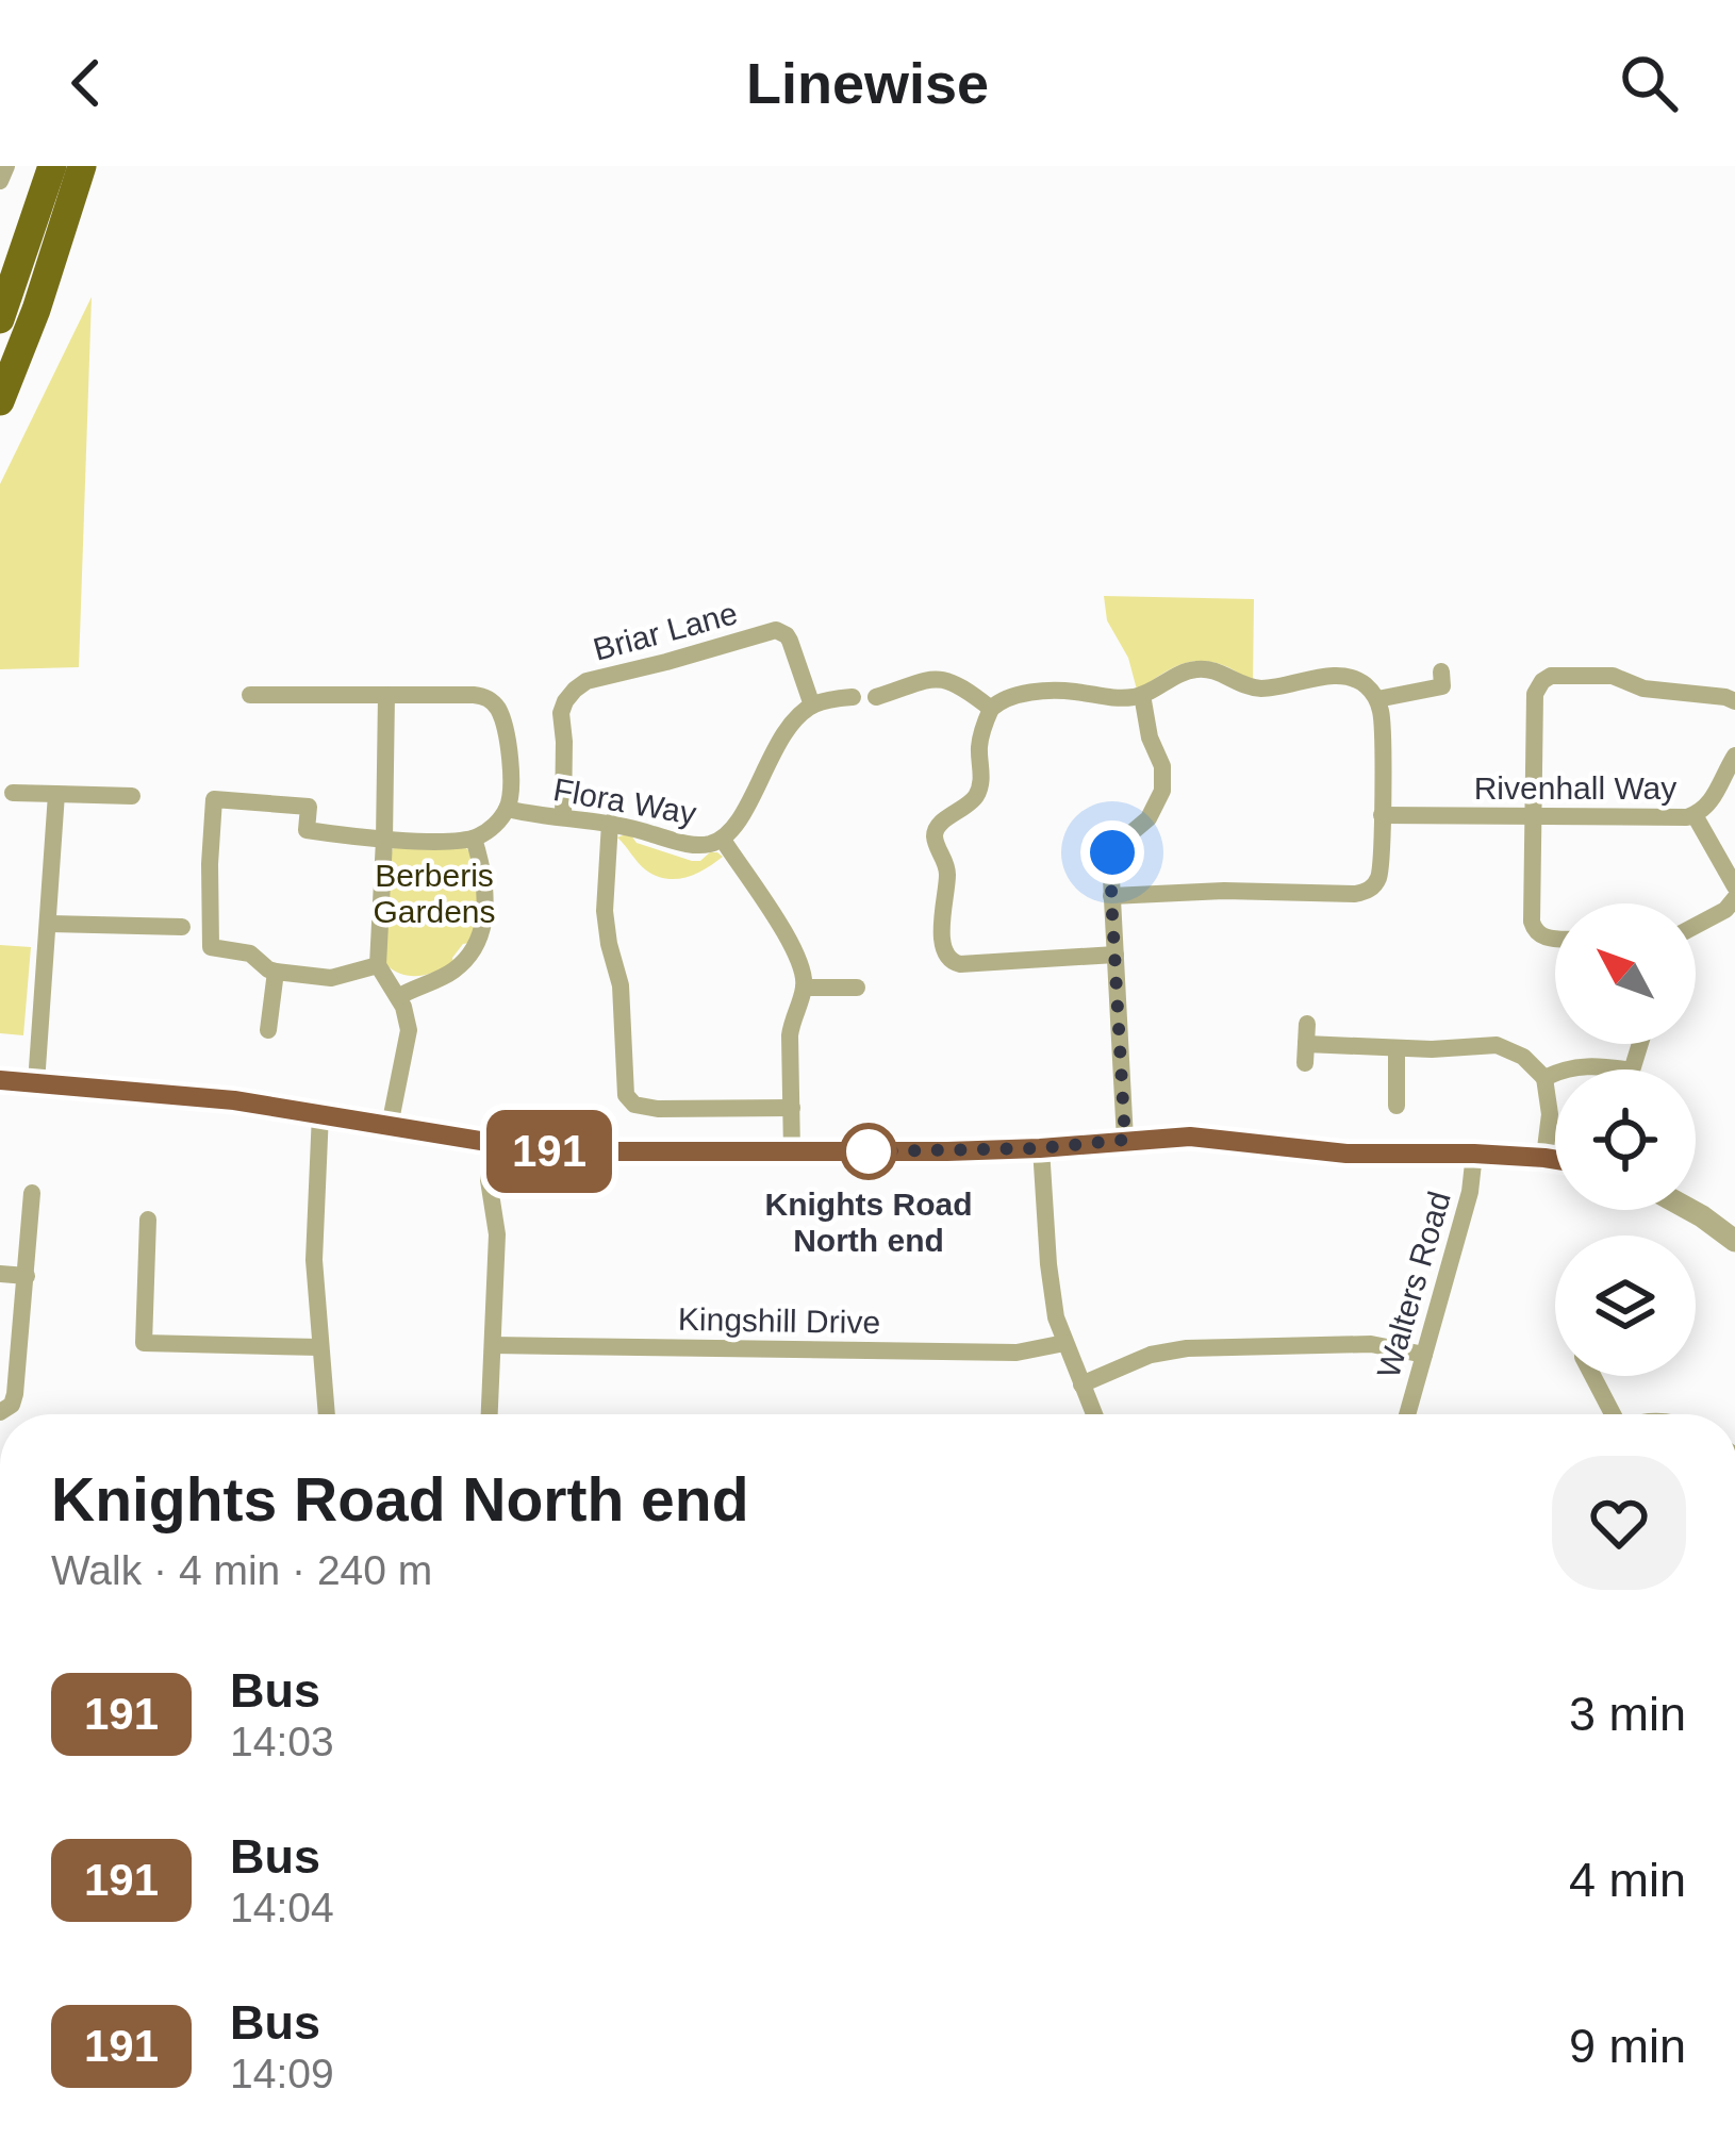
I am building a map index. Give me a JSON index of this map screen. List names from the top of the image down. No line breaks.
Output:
{"streets":{"street":["Briar Lane","Rivenhall Way","Flora Way","Walters Road","Kingshill Drive"]},"crossings":[["Briar Lane","Flora Way"]],"parks":["Berberis Gardens"],"places":["Knights Road North end"],"lines":["bus line 191"],"north":"top left","page":{"header":"Linewise","on_map":"191","heading":["Knights Road North end","Walk · 4 min · 240 m"],"list":[{"mark":"191","name":"Bus","note":"14:03","value":"3 min"},{"mark":"191","name":"Bus","note":"14:04","value":"4 min"},{"mark":"191","name":"Bus","note":"14:09","value":"9 min"}]}}
